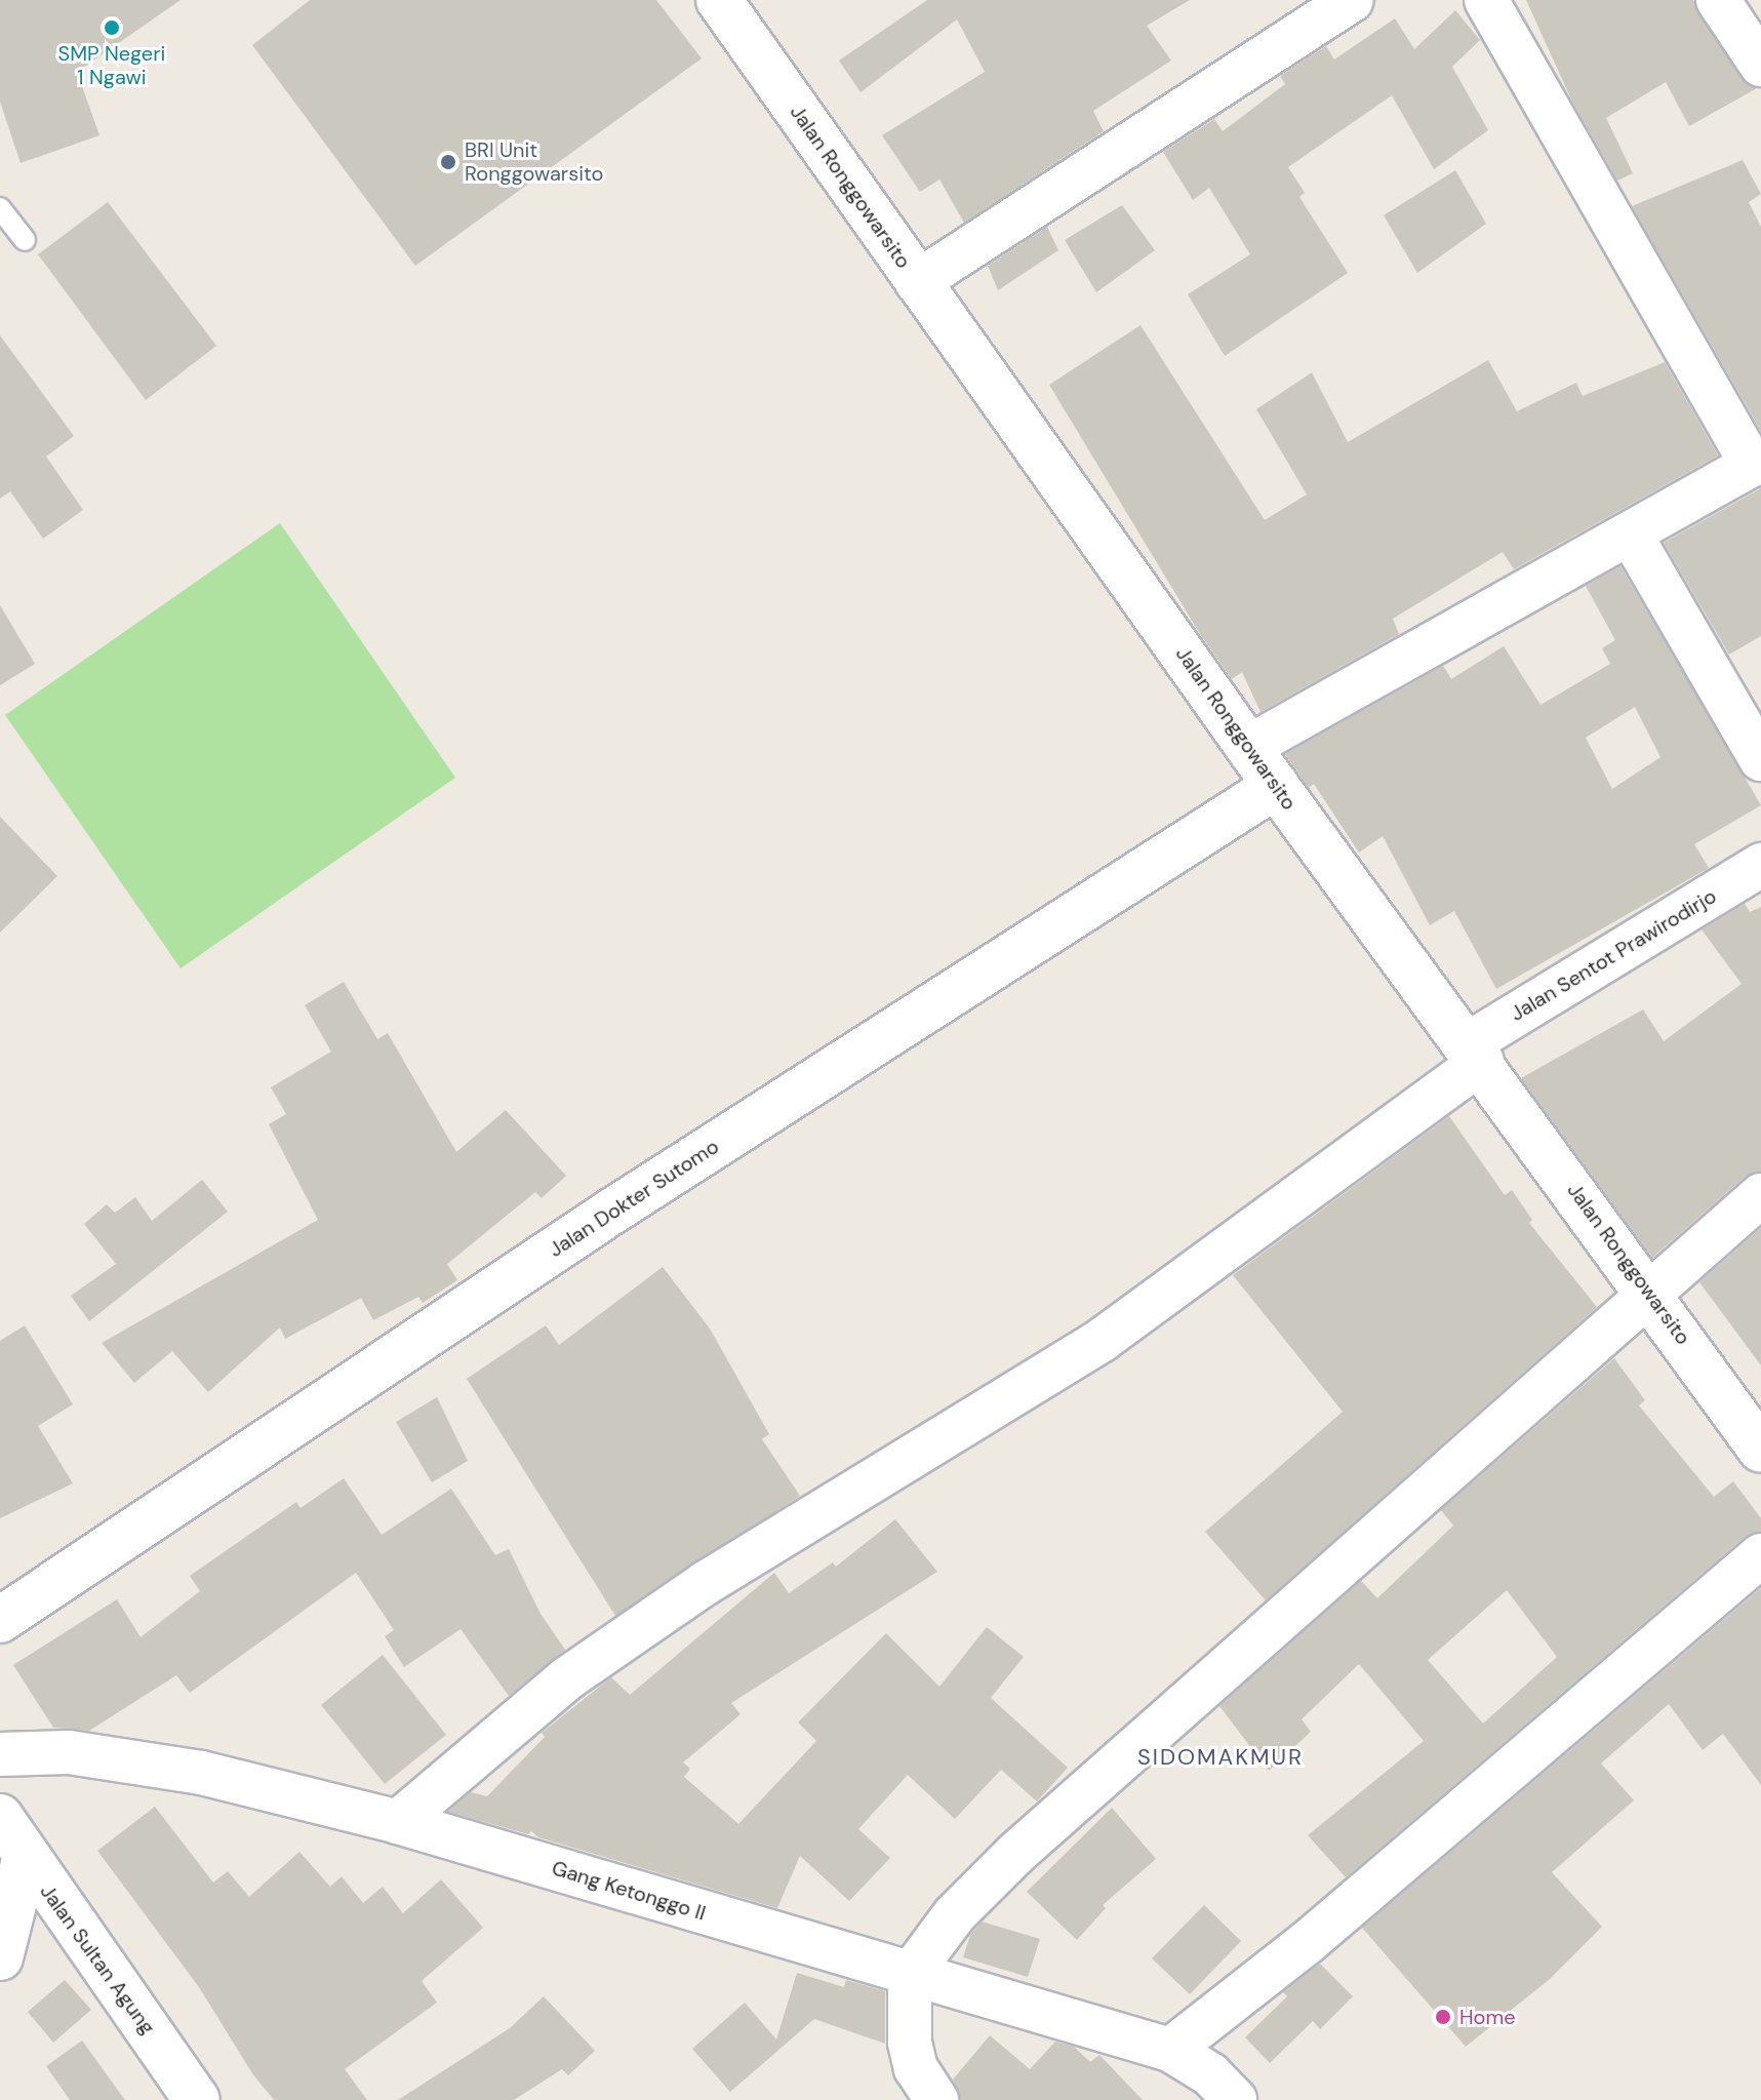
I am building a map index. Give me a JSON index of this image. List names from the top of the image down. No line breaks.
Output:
{"streets":{"street":["Jalan Ronggowarsito","Jalan Sentot Prawirodirjo","Jalan Dokter Sutomo","Gang Ketonggo II","Jalan Sultan Agung"]},"crossings":[["Jalan Ronggowarsito","Jalan Sentot Prawirodirjo"],["Jalan Ronggowarsito","Jalan Dokter Sutomo"],["Jalan Sentot Prawirodirjo","Gang Ketonggo II"]],"districts":["SIDOMAKMUR"],"places":["SMP Negeri 1 Ngawi","BRI Unit Ronggowarsito","Home"]}
